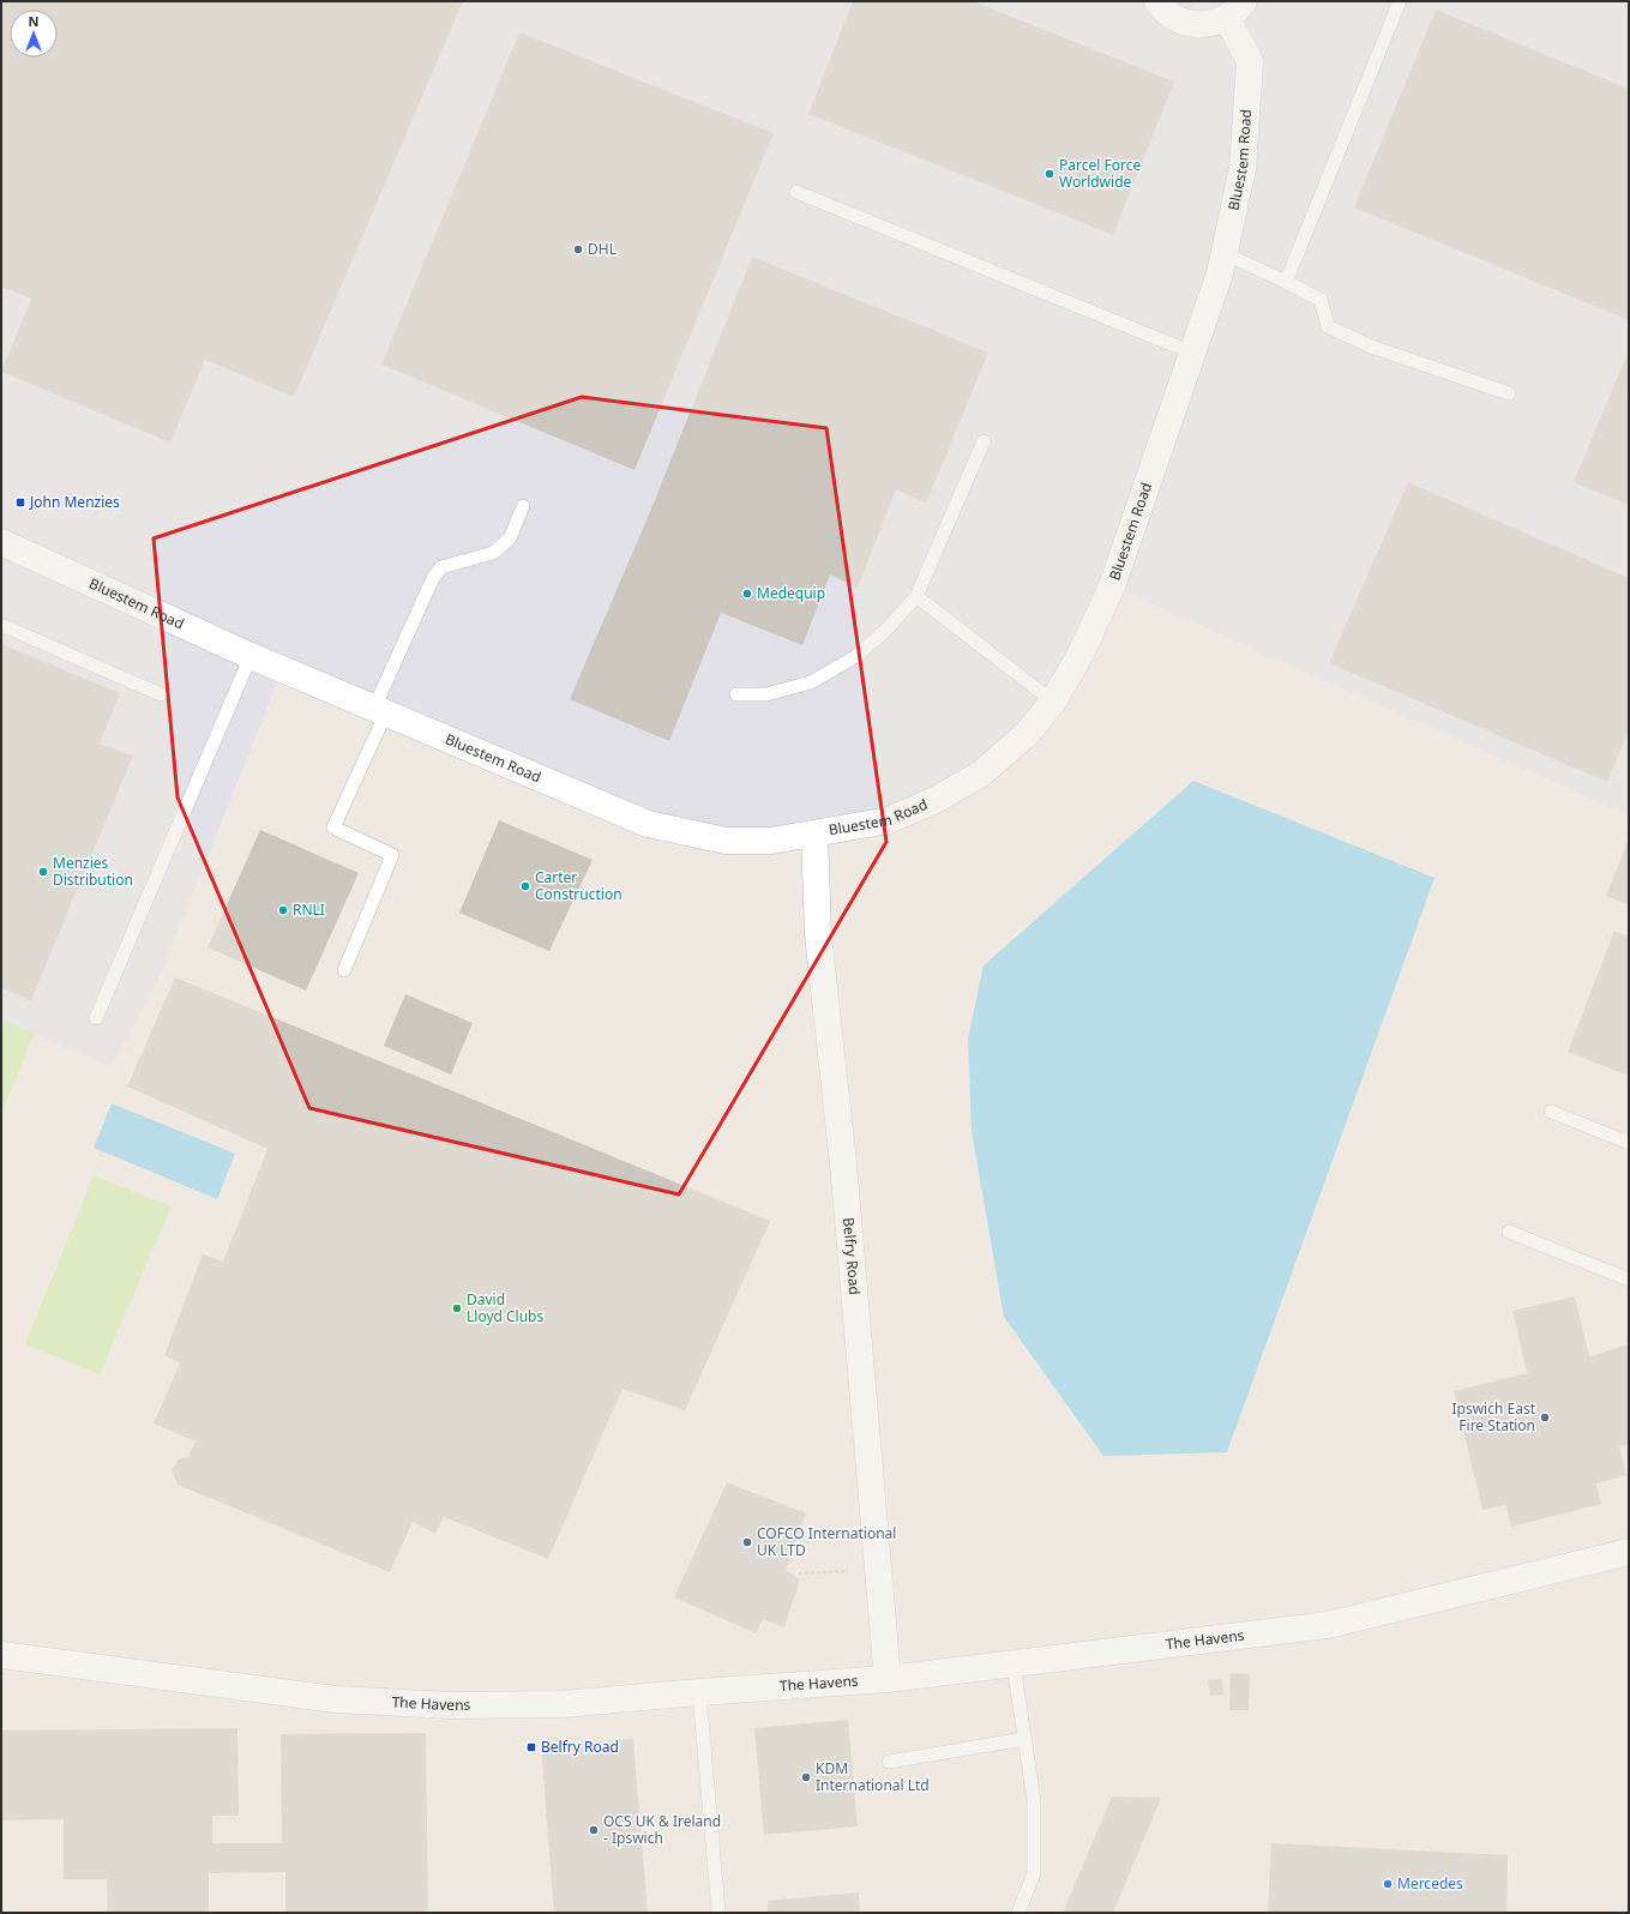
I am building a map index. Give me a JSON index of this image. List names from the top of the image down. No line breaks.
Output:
{"streets":{"street":["Bluestem Road","Belfry Road","The Havens"]},"crossings":[["Bluestem Road","Belfry Road"],["Belfry Road","The Havens"]],"places":{"other":["Parcel Force Worldwide","DHL","Medequip","Menzies Distribution","Carter Construction","RNLI","David Lloyd Clubs","Ipswich East Fire Station","COFCO International UK LTD","KDM International Ltd","OCS UK & Ireland - Ipswich","Mercedes"],"transit":["John Menzies","Belfry Road"]},"north":"top"}
